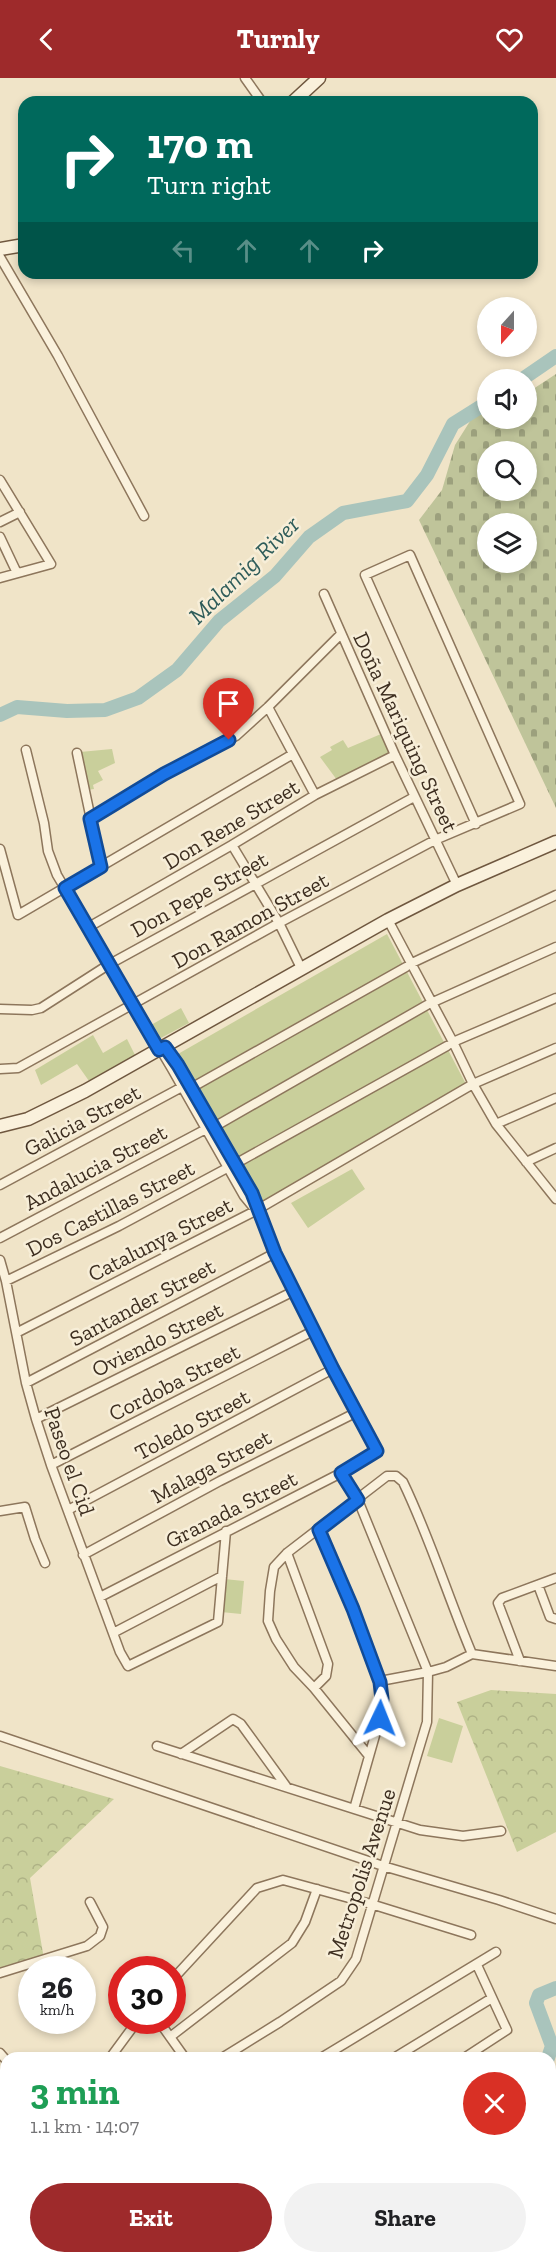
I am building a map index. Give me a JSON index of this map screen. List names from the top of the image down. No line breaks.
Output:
{"streets":{"street":["Doña Mariquing Street","Don Rene Street","Don Pepe Street","Don Ramon Street","Galicia Street","Andalucia Street","Dos Castillas Street","Catalunya Street","Santander Street","Oviendo Street","Cordoba Street","Toledo Street","Paseo el Cid","Malaga Street","Granada Street","Metropolis Avenue"]},"crossings":[["Doña Mariquing Street","Don Rene Street"],["Doña Mariquing Street","Don Pepe Street"],["Doña Mariquing Street","Don Ramon Street"],["Dos Castillas Street","Paseo el Cid"],["Catalunya Street","Paseo el Cid"],["Santander Street","Paseo el Cid"],["Oviendo Street","Paseo el Cid"],["Cordoba Street","Paseo el Cid"],["Toledo Street","Paseo el Cid"],["Paseo el Cid","Malaga Street"],["Paseo el Cid","Granada Street"],["Malaga Street","Granada Street"]],"water":["Malamig River"],"north":"bottom","page":{"header":"Turnly","turn":["170 m","Turn right"],"speed":"26 km/h","limit":"30","heading":["3 min","1.1 km · 14:07"],"buttons":["Exit","Share"]}}
